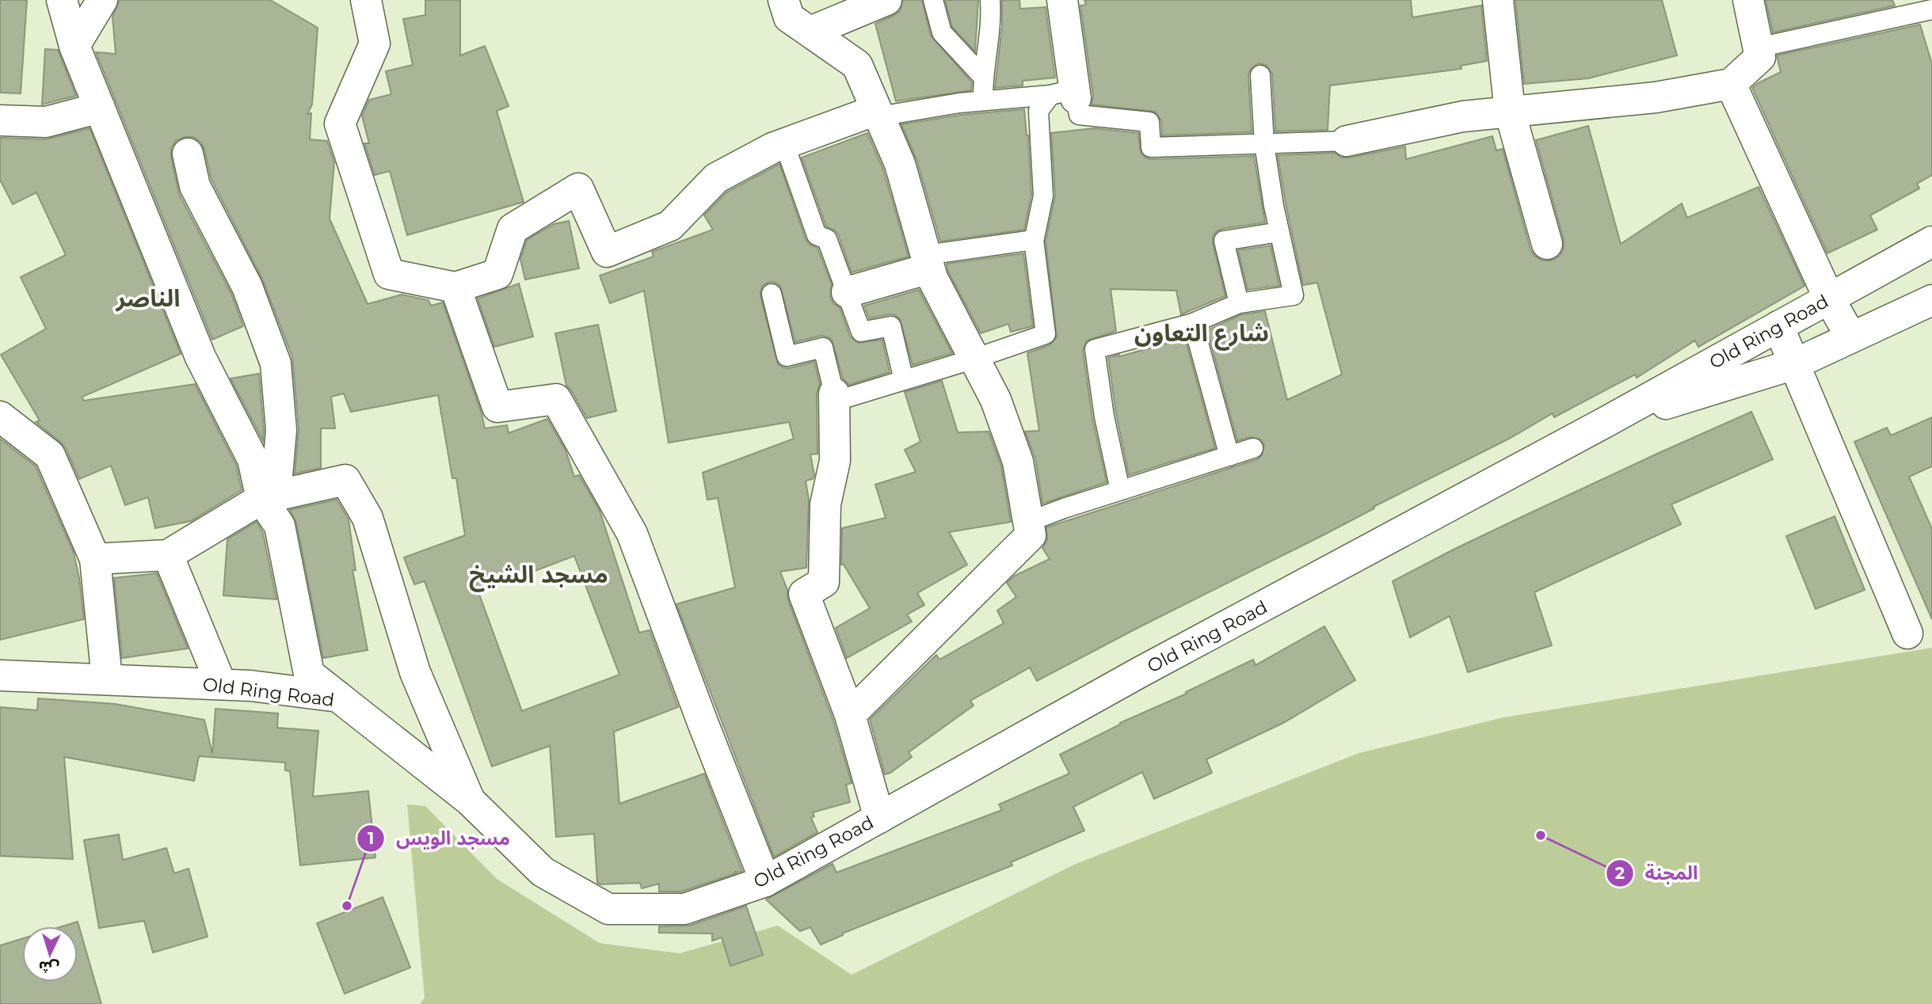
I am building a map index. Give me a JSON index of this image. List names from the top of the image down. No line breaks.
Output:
{"streets":{"street":["Old Ring Road"]},"districts":["الناصر","شارع التعاون","مسجد الشيخ"],"places":["المجنة","مسجد الويس"],"north":"bottom"}
